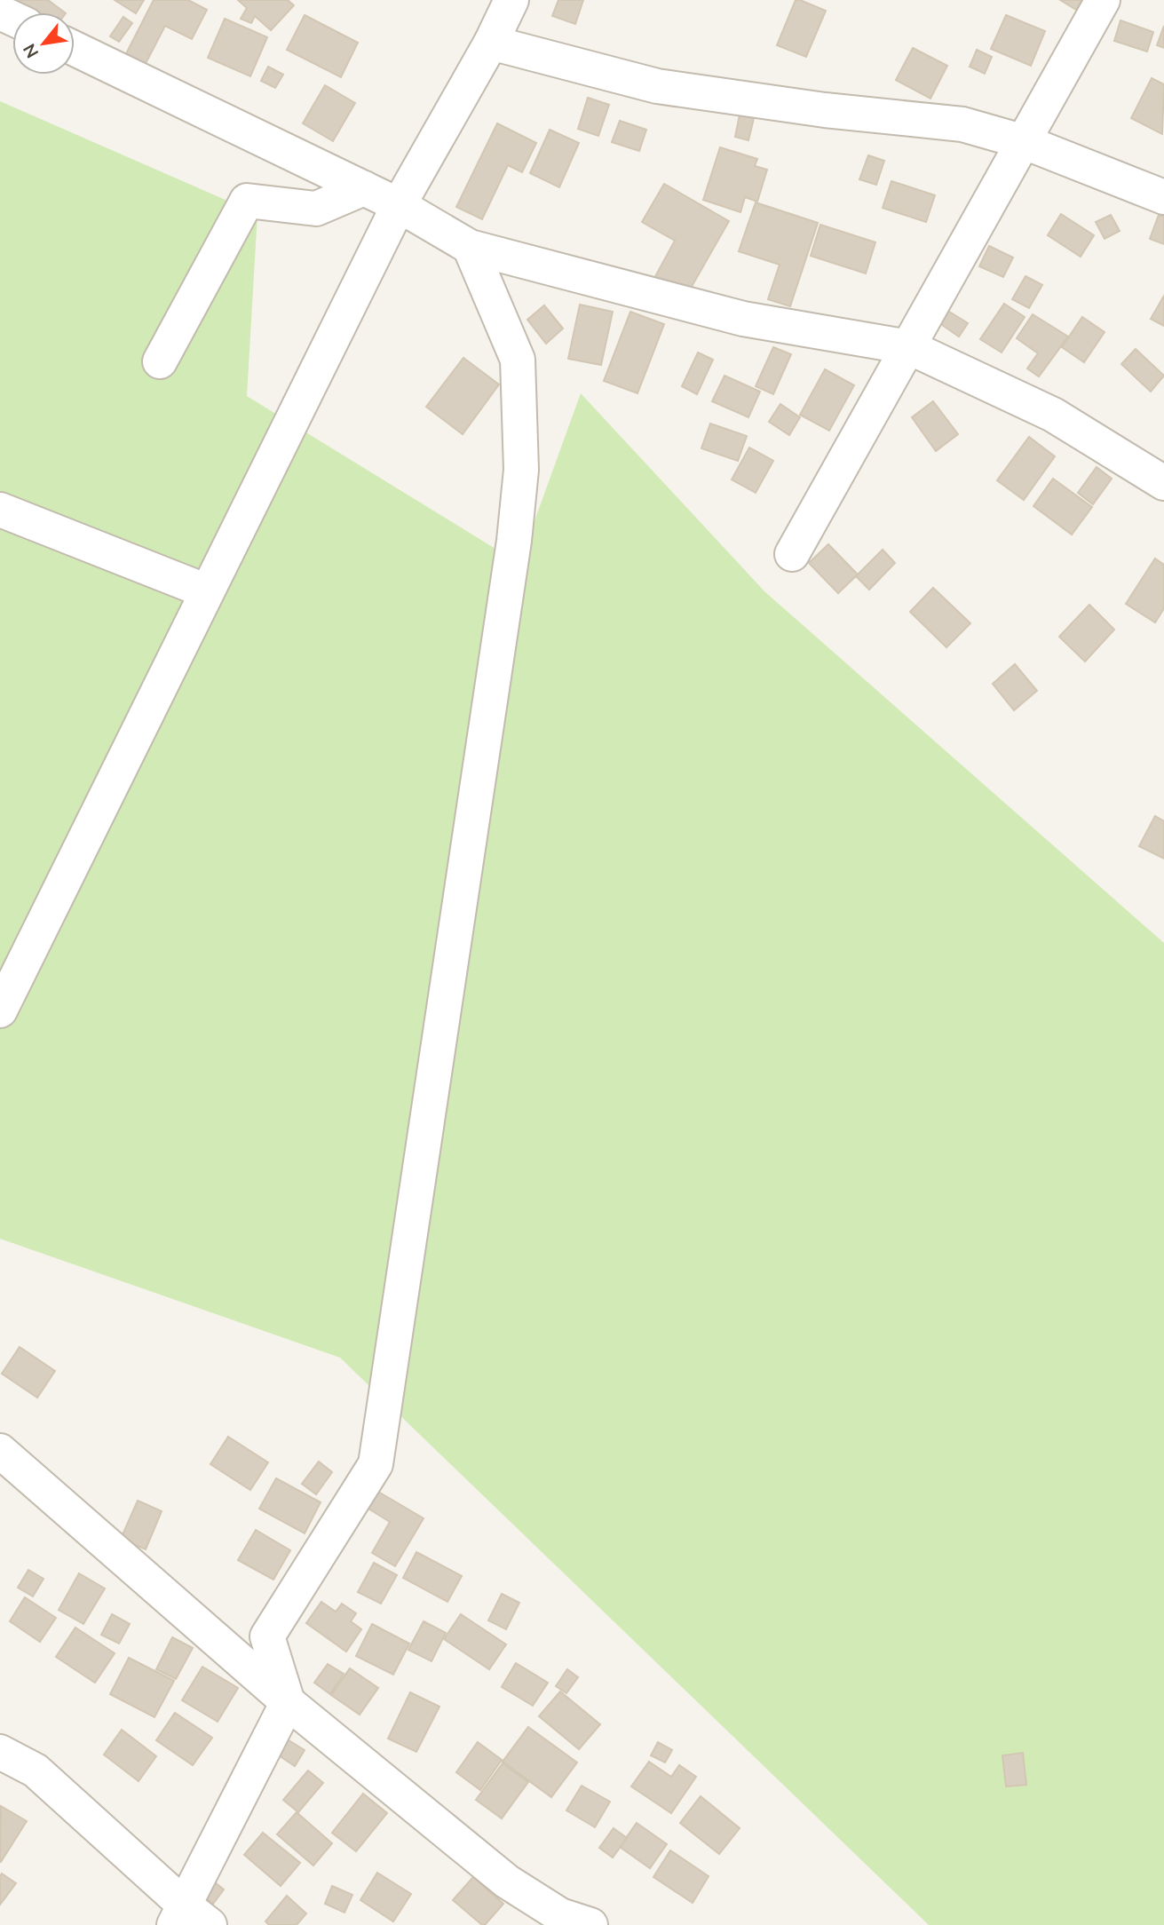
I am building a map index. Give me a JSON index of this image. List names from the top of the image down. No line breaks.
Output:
{"north":"bottom left"}
